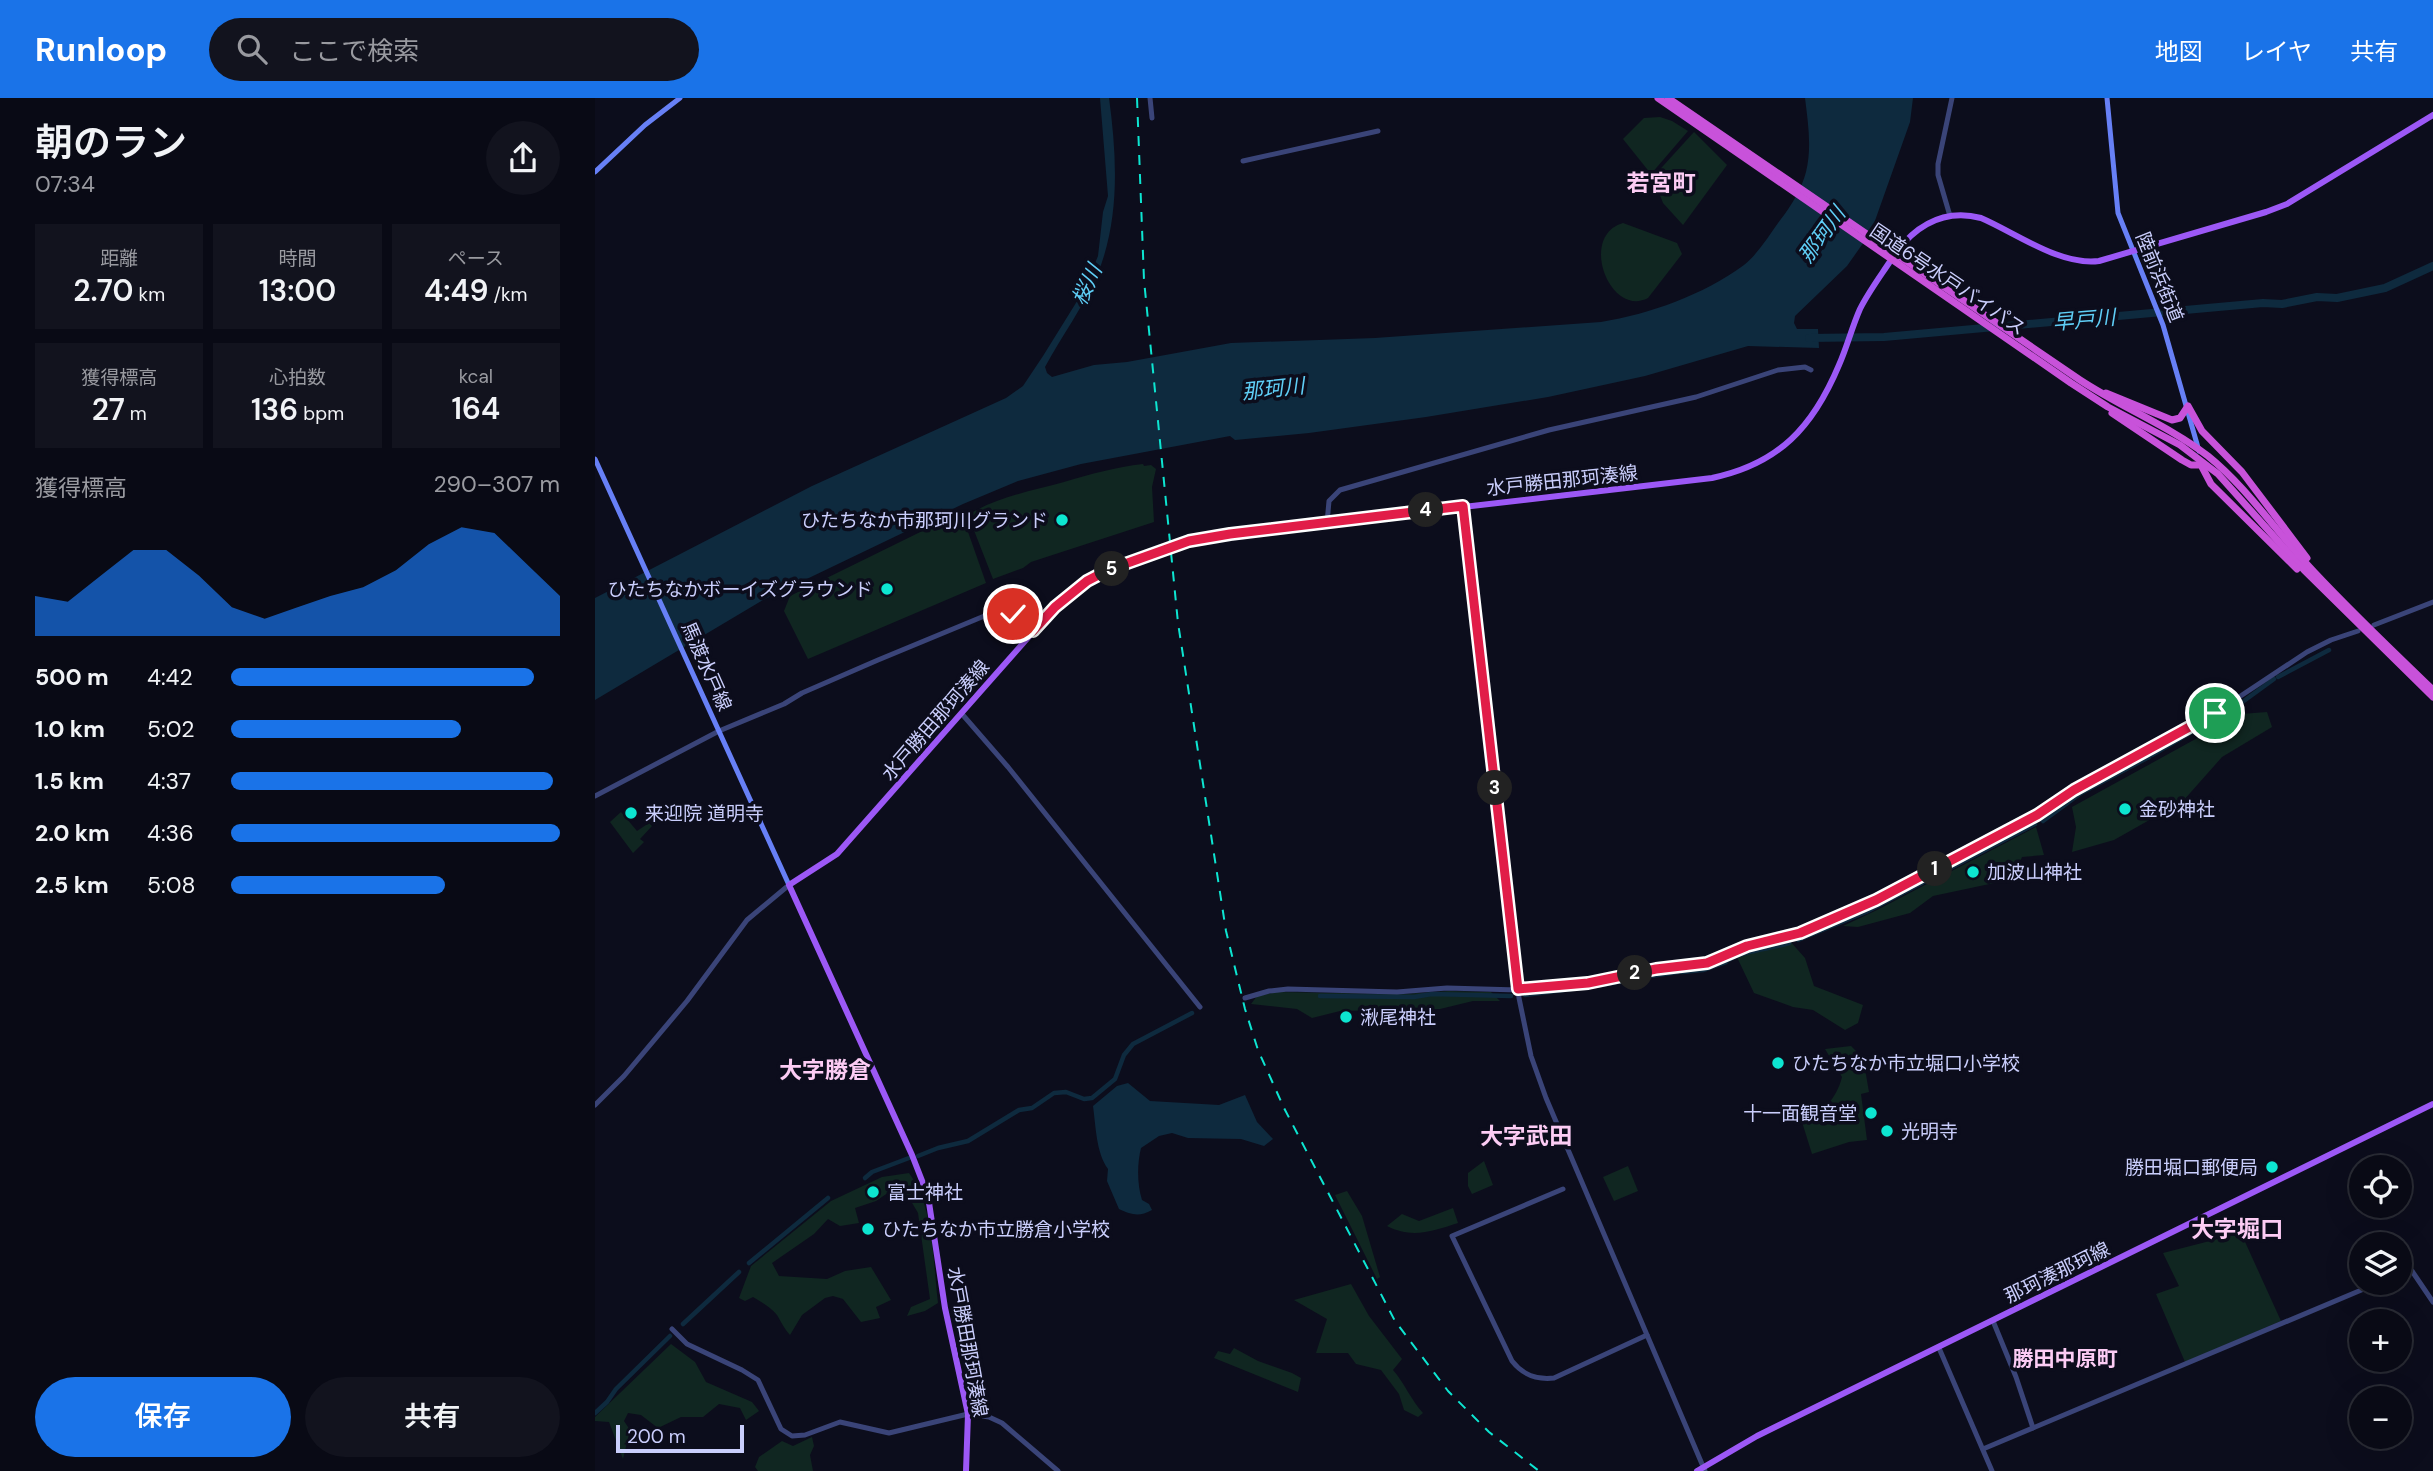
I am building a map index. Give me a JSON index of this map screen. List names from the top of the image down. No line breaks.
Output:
{"streets":{"highway":["国道6号水戸バイパス"],"main road":["陸前浜街道","水戸勝田那珂湊線","馬渡水戸線","那珂湊那珂線"]},"crossings":[["陸前浜街道","国道6号水戸バイパス"],["水戸勝田那珂湊線","馬渡水戸線"]],"districts":["若宮町","大字勝倉","大字武田","大字堀口","勝田中原町"],"water":["那珂川","桜川","早戸川"],"places":["ひたちなか市那珂川グランド","ひたちなかボーイズグラウンド","金砂神社","来迎院 道明寺","加波山神社","湫尾神社","ひたちなか市立堀口小学校","十一面観音堂","光明寺","勝田堀口郵便局","富士神社","ひたちなか市立勝倉小学校"],"scale_bar":"200 m","page":{"header":"Runloop","search":"ここで検索","nav":["地図","レイヤ","共有"],"heading":["朝のラン","07:34"],"stats":[["距離","2.70 km"],["時間","13:00"],["ペース","4:49 /km"],["獲得標高","27 m"],["心拍数","136 bpm"],["kcal","164"]],"chart":["獲得標高","290–307 m"],"pins":["4","5","3","1","2"],"list":[{"name":"500 m","note":"4:42"},{"name":"1.0 km","note":"5:02"},{"name":"1.5 km","note":"4:37"},{"name":"2.0 km","note":"4:36"},{"name":"2.5 km","note":"5:08"}],"map_buttons":["+","−"],"buttons":["保存","共有"],"scale":"200 m"}}
